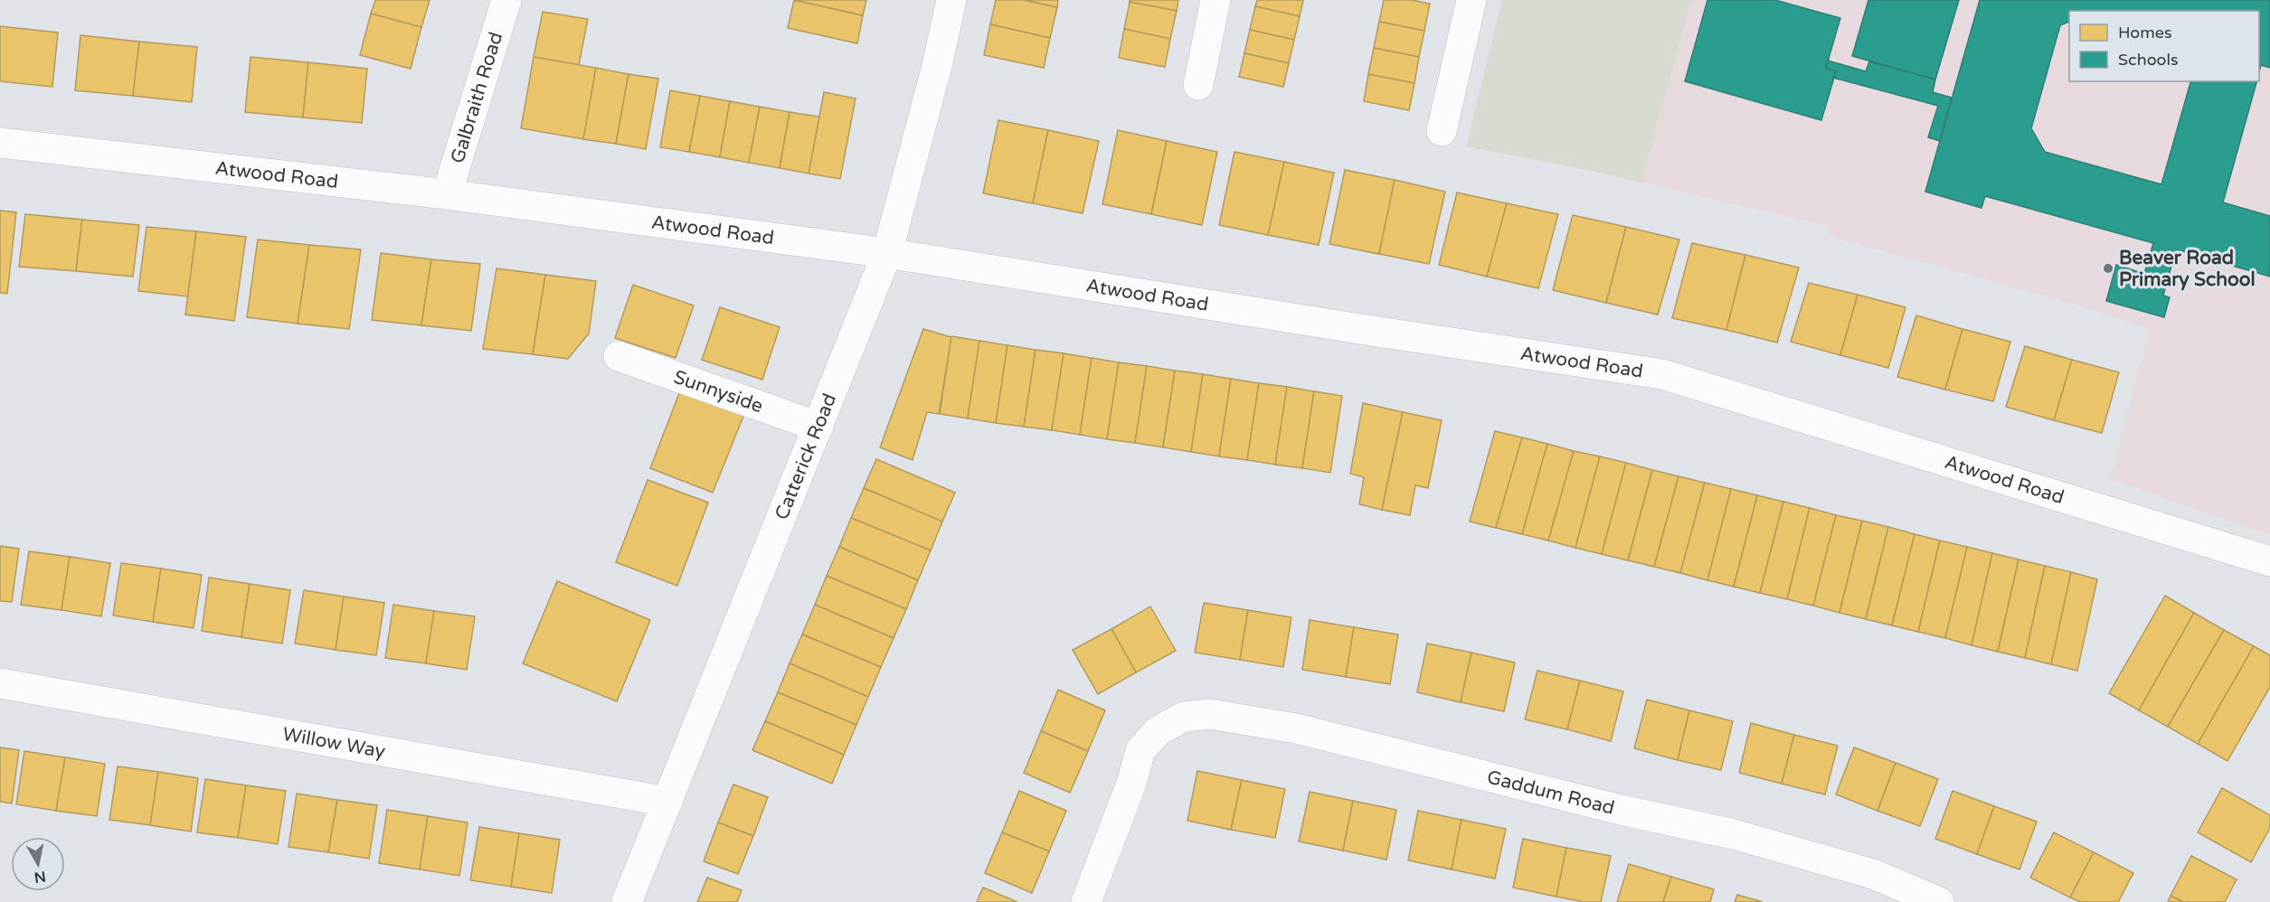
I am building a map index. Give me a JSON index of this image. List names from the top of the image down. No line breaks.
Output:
{"streets":{"street":["Galbraith Road","Atwood Road","Sunnyside","Catterick Road","Willow Way","Gaddum Road"]},"crossings":[["Galbraith Road","Atwood Road"],["Atwood Road","Catterick Road"],["Sunnyside","Catterick Road"],["Catterick Road","Willow Way"]],"places":["Beaver Road Primary School"],"legend":["Homes","Schools"],"north":"bottom"}
